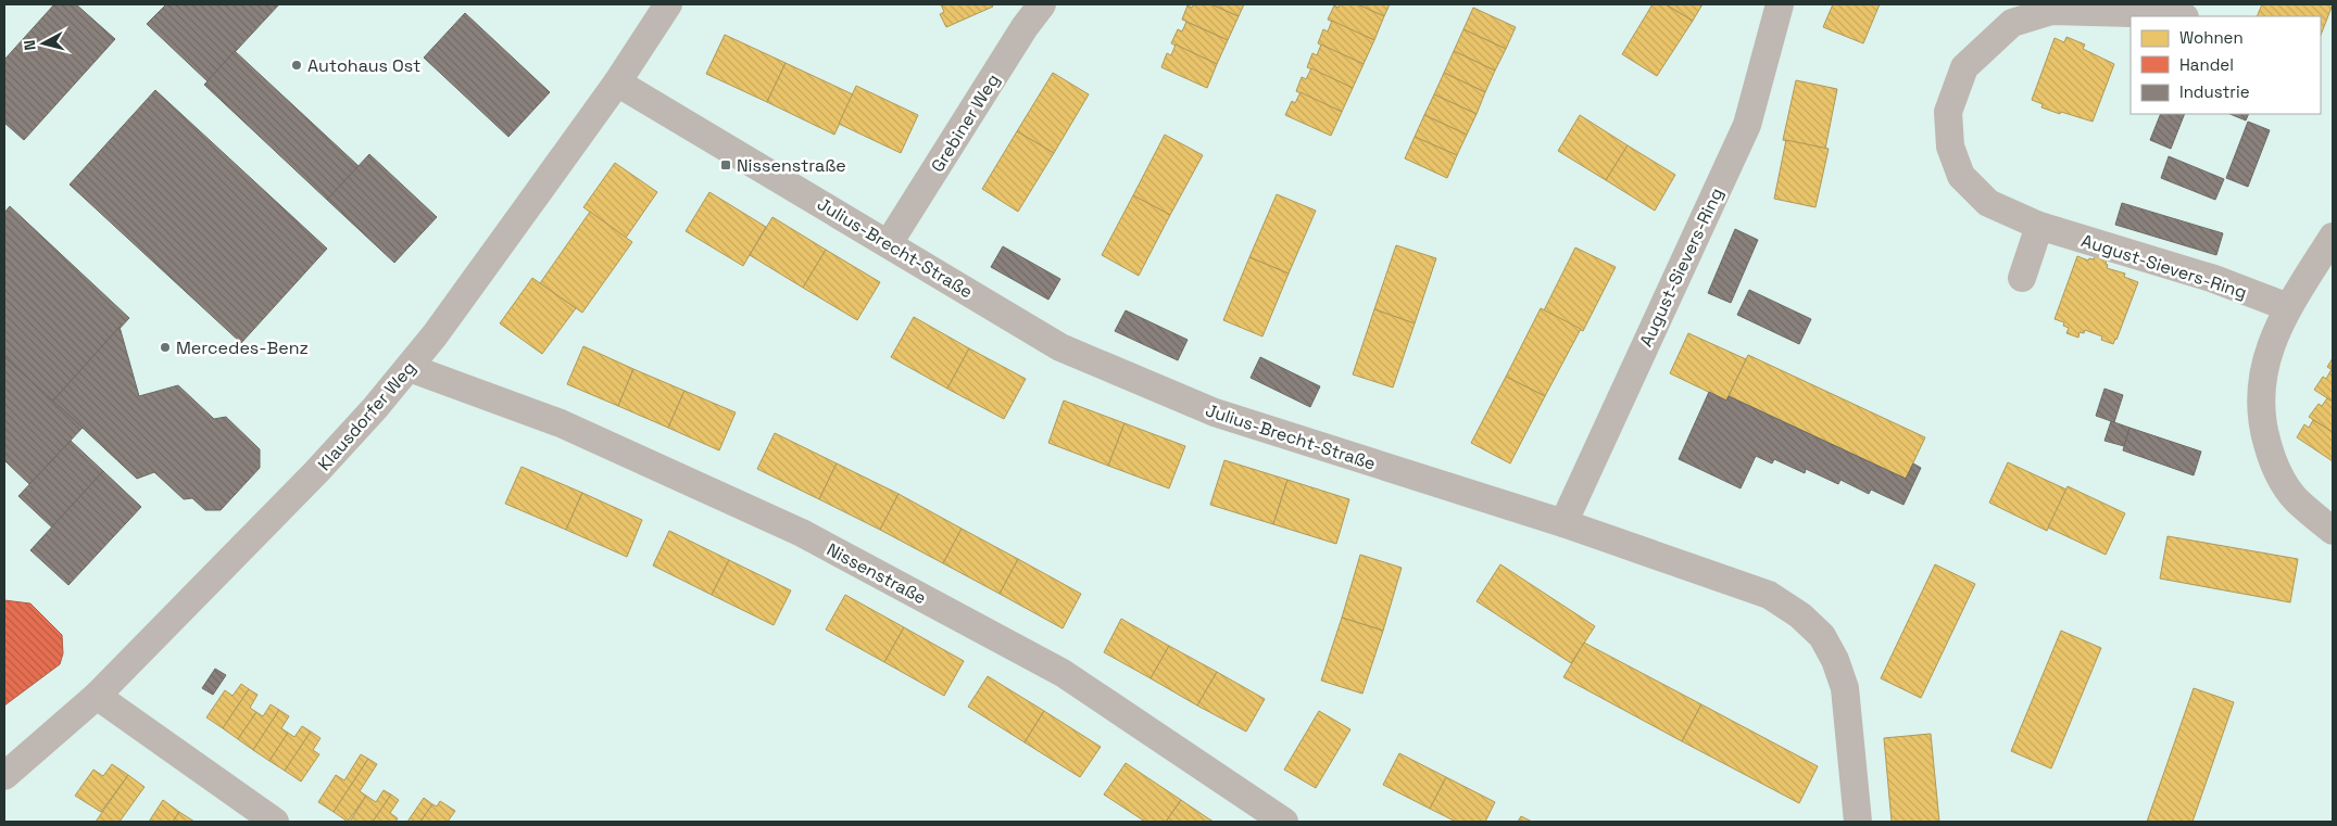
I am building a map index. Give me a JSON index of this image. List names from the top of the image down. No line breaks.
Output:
{"streets":{"street":["Grebiner Weg","Julius-Brecht-Straße","August-Sievers-Ring","Klausdorfer Weg","Nissenstraße"]},"crossings":[["Grebiner Weg","Julius-Brecht-Straße"],["Julius-Brecht-Straße","August-Sievers-Ring"],["Julius-Brecht-Straße","Klausdorfer Weg"],["Klausdorfer Weg","Nissenstraße"]],"places":{"other":["Autohaus Ost","Mercedes-Benz"],"transit":["Nissenstraße"]},"legend":["Wohnen","Handel","Industrie"],"north":"left"}
